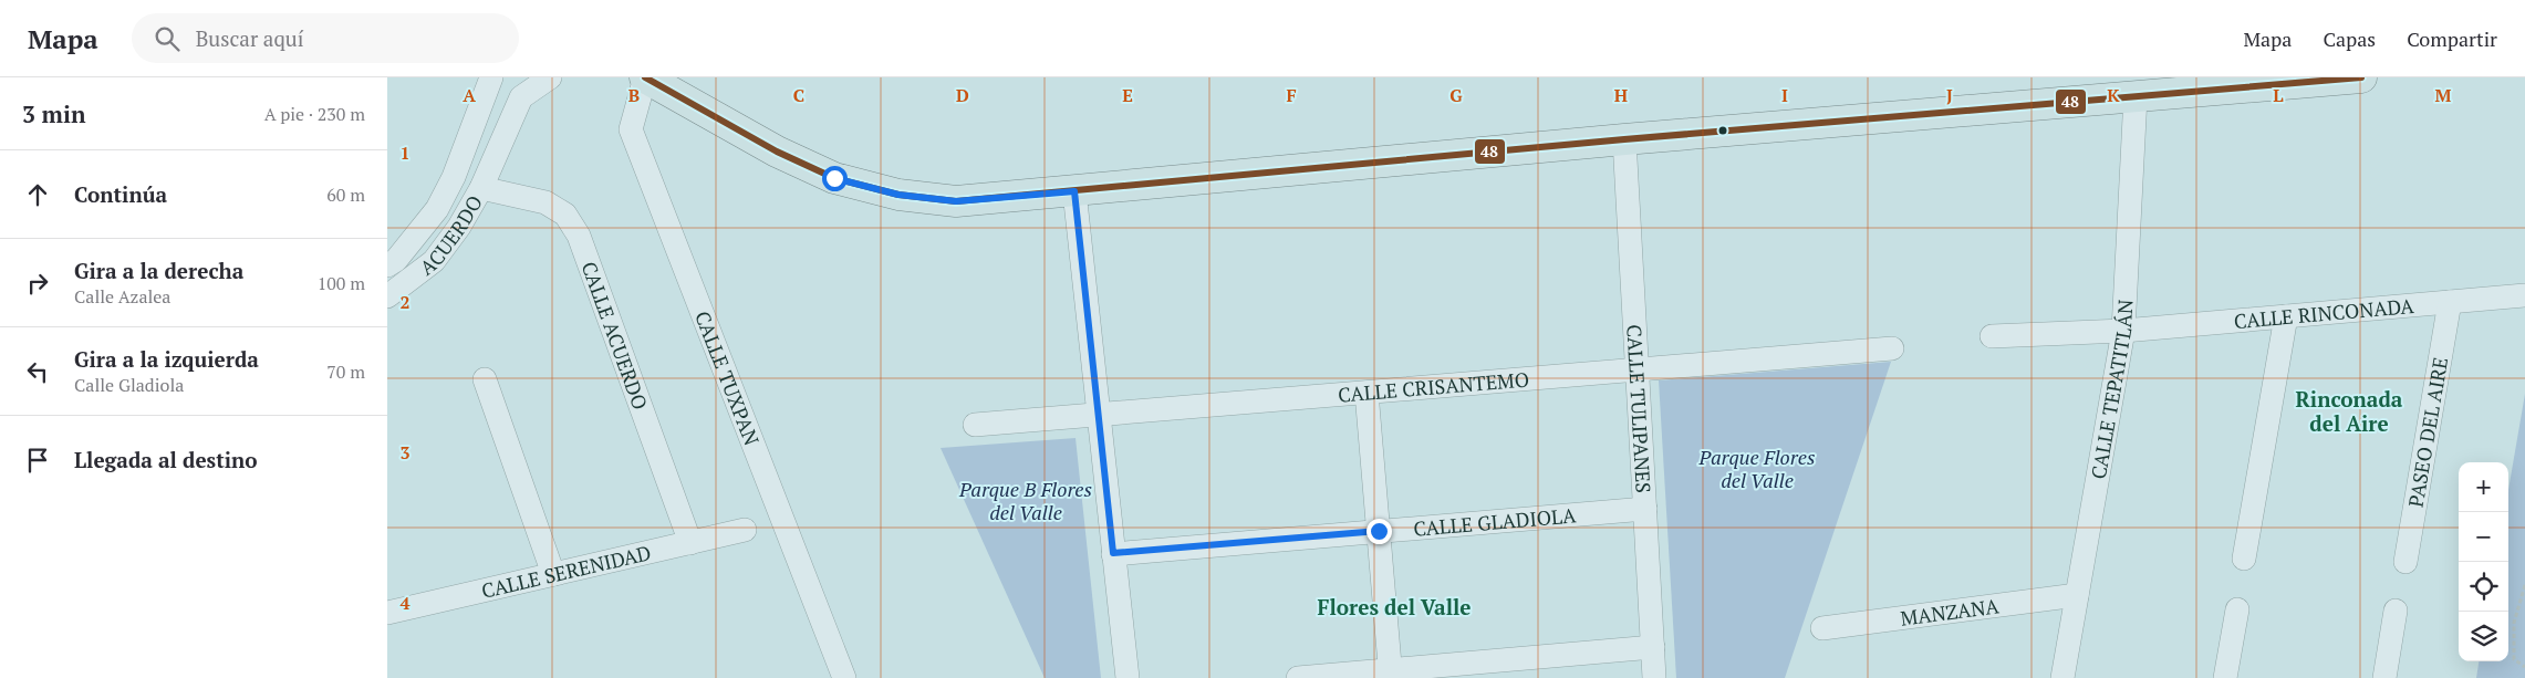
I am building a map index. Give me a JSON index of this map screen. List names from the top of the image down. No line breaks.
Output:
{"streets":{"street":["ACUERDO","CALLE RINCONADA","CALLE ACUERDO","CALLE TUXPAN","CALLE CRISANTEMO","CALLE TEPATITLÁN","CALLE TULIPANES","PASEO DEL AIRE","CALLE GLADIOLA","CALLE SERENIDAD","MANZANA"]},"crossings":[["ACUERDO","CALLE ACUERDO"],["CALLE RINCONADA","CALLE TEPATITLÁN"],["CALLE RINCONADA","PASEO DEL AIRE"],["CALLE ACUERDO","CALLE SERENIDAD"],["CALLE CRISANTEMO","CALLE TULIPANES"],["CALLE TEPATITLÁN","MANZANA"],["CALLE TULIPANES","CALLE GLADIOLA"]],"districts":["Rinconada del Aire","Flores del Valle"],"parks":["Parque Flores del Valle","Parque B Flores del Valle"],"lines":["transit line 48"],"page":{"header":"Mapa","search":"Buscar aquí","nav":["Mapa","Capas","Compartir"],"heading":["3 min","A pie · 230 m"],"list":[["Continúa","60 m"],["Gira a la derecha","Calle Azalea","100 m"],["Gira a la izquierda","Calle Gladiola","70 m"],"Llegada al destino"],"map_buttons":["+","−"]},"grid":{"columns":["A","B","C","D","E","F","G","H","I","J","K","L","M"],"rows":["1","2","3","4"]}}
